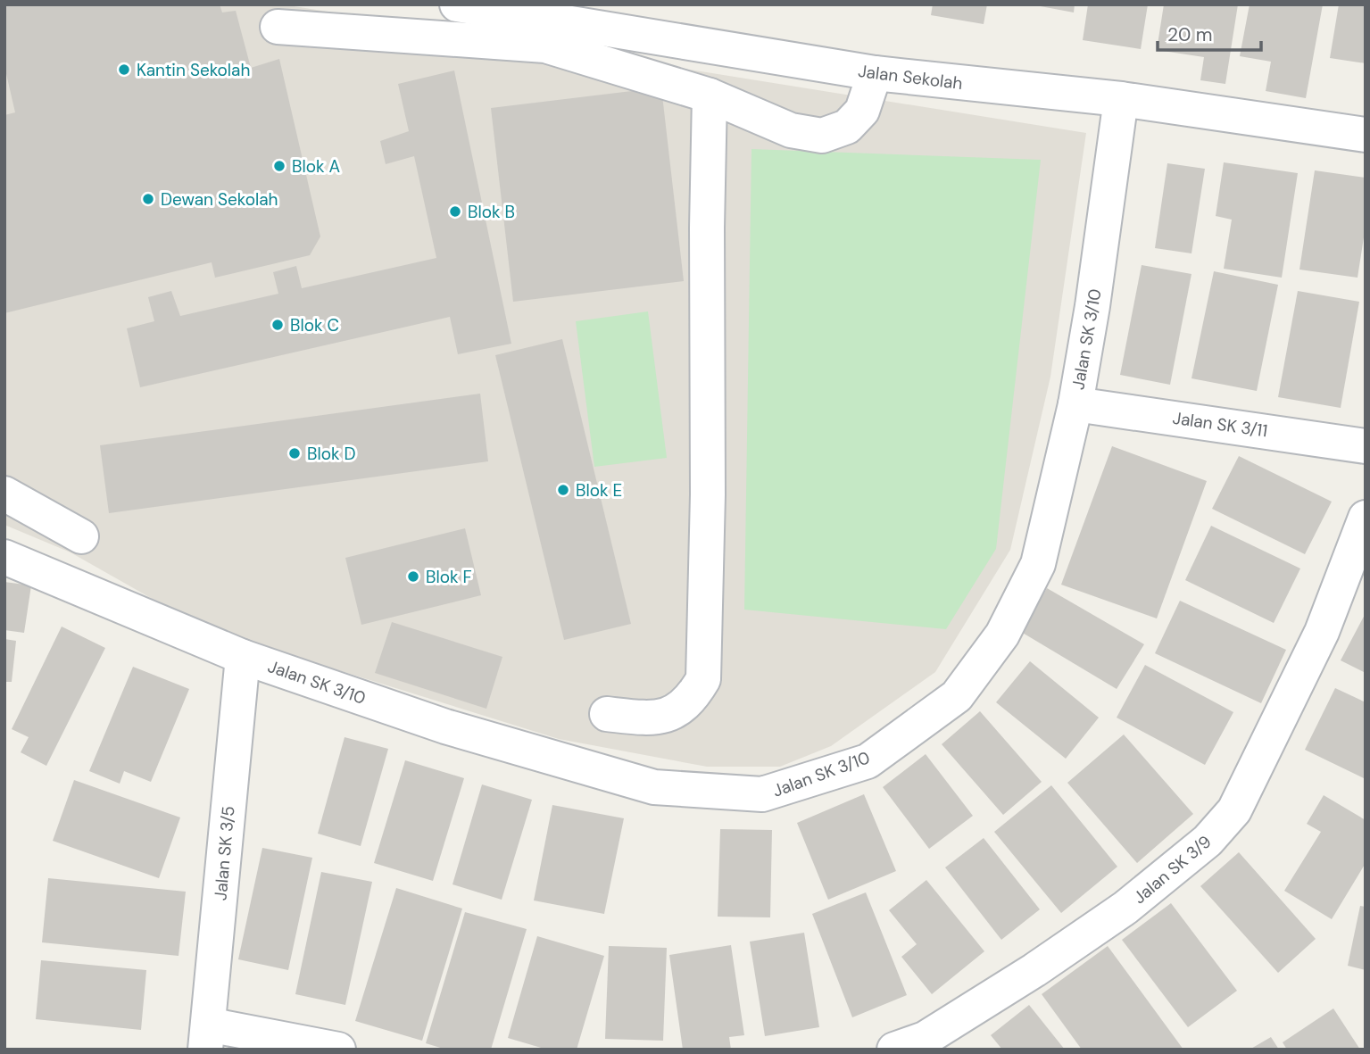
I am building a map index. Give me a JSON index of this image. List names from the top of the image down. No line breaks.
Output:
{"streets":{"street":["Jalan Sekolah","Jalan SK 3/10","Jalan SK 3/11","Jalan SK 3/5","Jalan SK 3/9"]},"crossings":[["Jalan Sekolah","Jalan SK 3/10"],["Jalan SK 3/10","Jalan SK 3/11"],["Jalan SK 3/10","Jalan SK 3/5"]],"places":["Kantin Sekolah","Blok A","Dewan Sekolah","Blok B","Blok C","Blok D","Blok E","Blok F"],"scale_bar":"20 m"}
